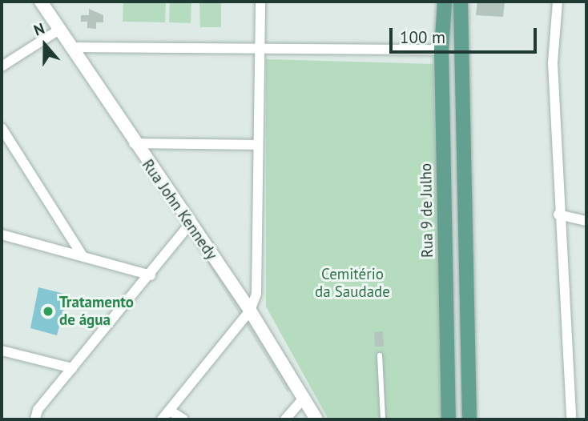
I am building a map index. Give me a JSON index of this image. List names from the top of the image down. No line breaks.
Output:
{"streets":{"main road":["Rua 9 de Julho"],"street":["Rua John Kennedy"]},"parks":["Cemitério da Saudade"],"places":["Tratamento de água"],"scale_bar":"100 m","north":"top"}
